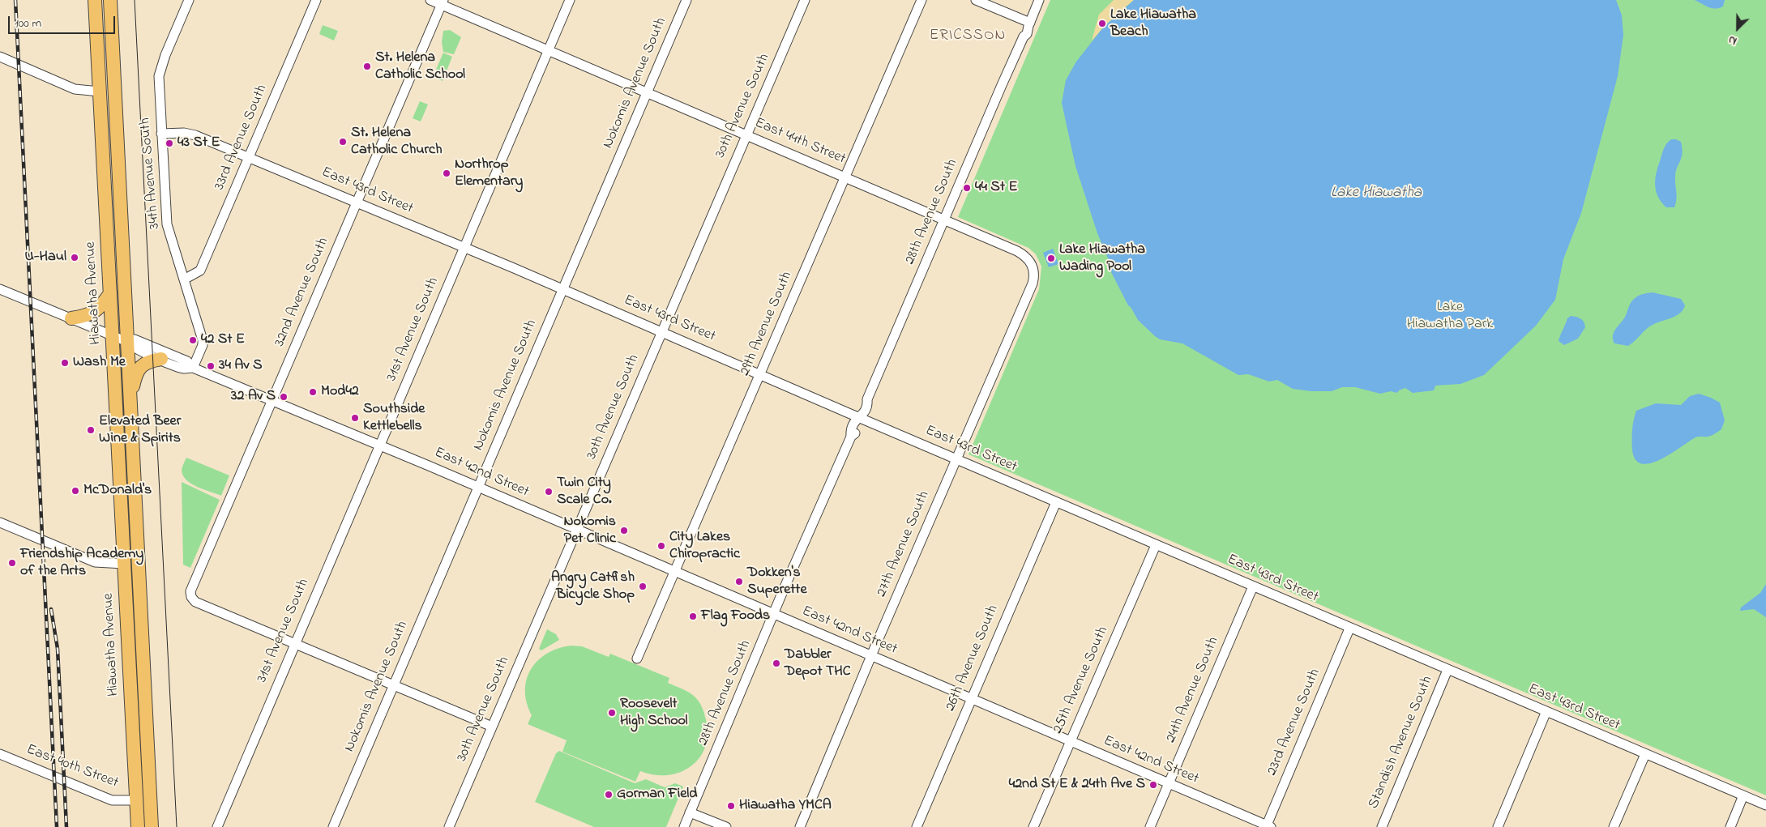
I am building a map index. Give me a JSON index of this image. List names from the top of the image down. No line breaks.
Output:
{"streets":{"highway":["Hiawatha Avenue"],"street":["Nokomis Avenue South","30th Avenue South","33rd Avenue South","East 44th Street","34th Avenue South","East 43rd Street","28th Avenue South","32nd Avenue South","29th Avenue South","31st Avenue South","East 42nd Street","27th Avenue South","26th Avenue South","25th Avenue South","24th Avenue South","23rd Avenue South","Standish Avenue South","East 40th Street"]},"crossings":[["Nokomis Avenue South","East 44th Street"],["Nokomis Avenue South","East 43rd Street"],["Nokomis Avenue South","East 42nd Street"],["30th Avenue South","East 44th Street"],["30th Avenue South","East 43rd Street"],["30th Avenue South","East 42nd Street"],["33rd Avenue South","34th Avenue South"],["33rd Avenue South","East 43rd Street"],["East 44th Street","28th Avenue South"],["East 44th Street","32nd Avenue South"],["East 44th Street","29th Avenue South"],["East 44th Street","31st Avenue South"],["East 44th Street","27th Avenue South"],["34th Avenue South","East 43rd Street"],["34th Avenue South","East 42nd Street"],["East 43rd Street","28th Avenue South"],["East 43rd Street","32nd Avenue South"],["East 43rd Street","29th Avenue South"],["East 43rd Street","31st Avenue South"],["East 43rd Street","27th Avenue South"],["East 43rd Street","26th Avenue South"],["East 43rd Street","25th Avenue South"],["East 43rd Street","24th Avenue South"],["East 43rd Street","23rd Avenue South"],["East 43rd Street","Standish Avenue South"],["28th Avenue South","East 42nd Street"],["32nd Avenue South","31st Avenue South"],["32nd Avenue South","East 42nd Street"],["Hiawatha Avenue","East 42nd Street"],["Hiawatha Avenue","East 40th Street"],["29th Avenue South","East 42nd Street"],["31st Avenue South","East 42nd Street"],["East 42nd Street","27th Avenue South"],["East 42nd Street","26th Avenue South"],["East 42nd Street","25th Avenue South"],["East 42nd Street","24th Avenue South"],["East 42nd Street","23rd Avenue South"]],"districts":["ERICSSON"],"water":["Lake Hiawatha"],"parks":["Lake Hiawatha Park"],"places":["Lake Hiawatha Beach","St. Helena Catholic School","St. Helena Catholic Church","43 St E","Northrop Elementary","44 St E","U-Haul","Lake Hiawatha Wading Pool","42 St E","Wash Me","34 Av S","Mod42","32 Av S","Southside Kettlebells","Elevated Beer Wine & Spirits","McDonald's","Twin City Scale Co.","Nokomis Pet Clinic","City Lakes Chiropractic","Friendship Academy of the Arts","Dokken's Superette","Angry Catfish Bicycle Shop","Flag Foods","Dabbler Depot THC","Roosevelt High School","42nd St E & 24th Ave S","Gorman Field","Hiawatha YMCA"],"scale_bar":"100 m","north":"bottom left"}
